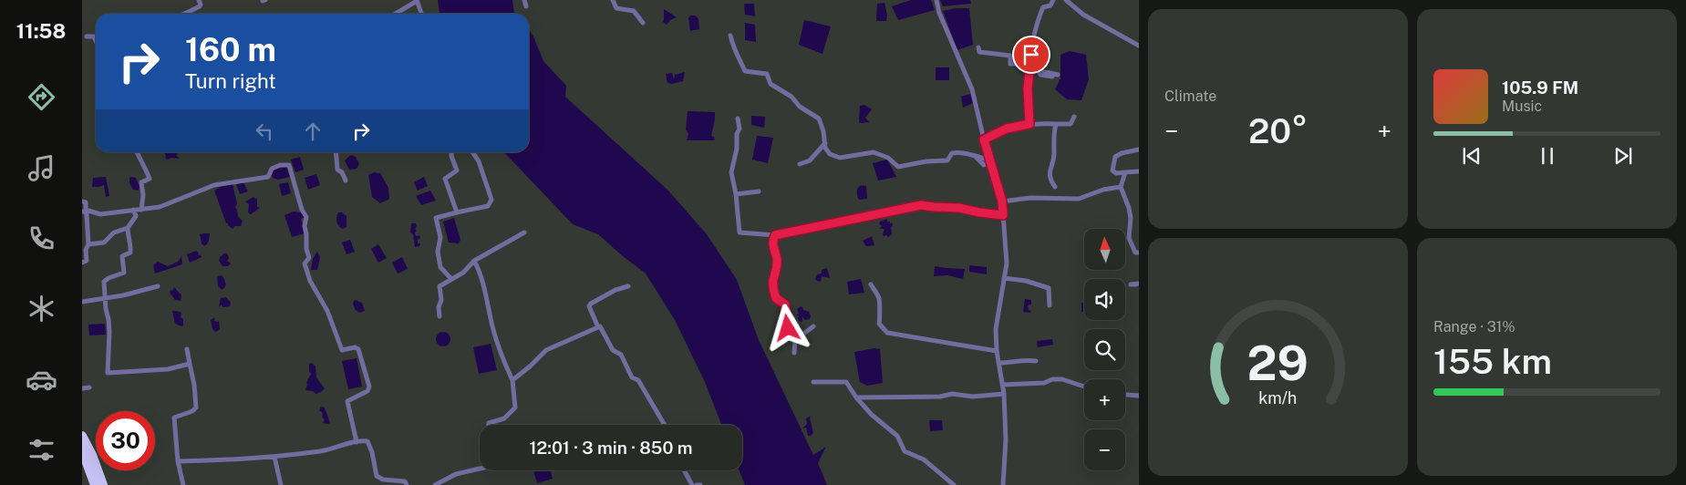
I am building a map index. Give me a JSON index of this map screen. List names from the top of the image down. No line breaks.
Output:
{"north":"top","page":{"tabs":"11:58","tile":["Climate",["Range · 31%","155 km"]],"turn":["160 m","Turn right"],"song":["105.9 FM","Music"],"heat":["−","20°","+"],"map_buttons":["+","−"],"limit":"30","trip":"12:01 · 3 min · 850 m","gauge":["29","km/h"]}}
